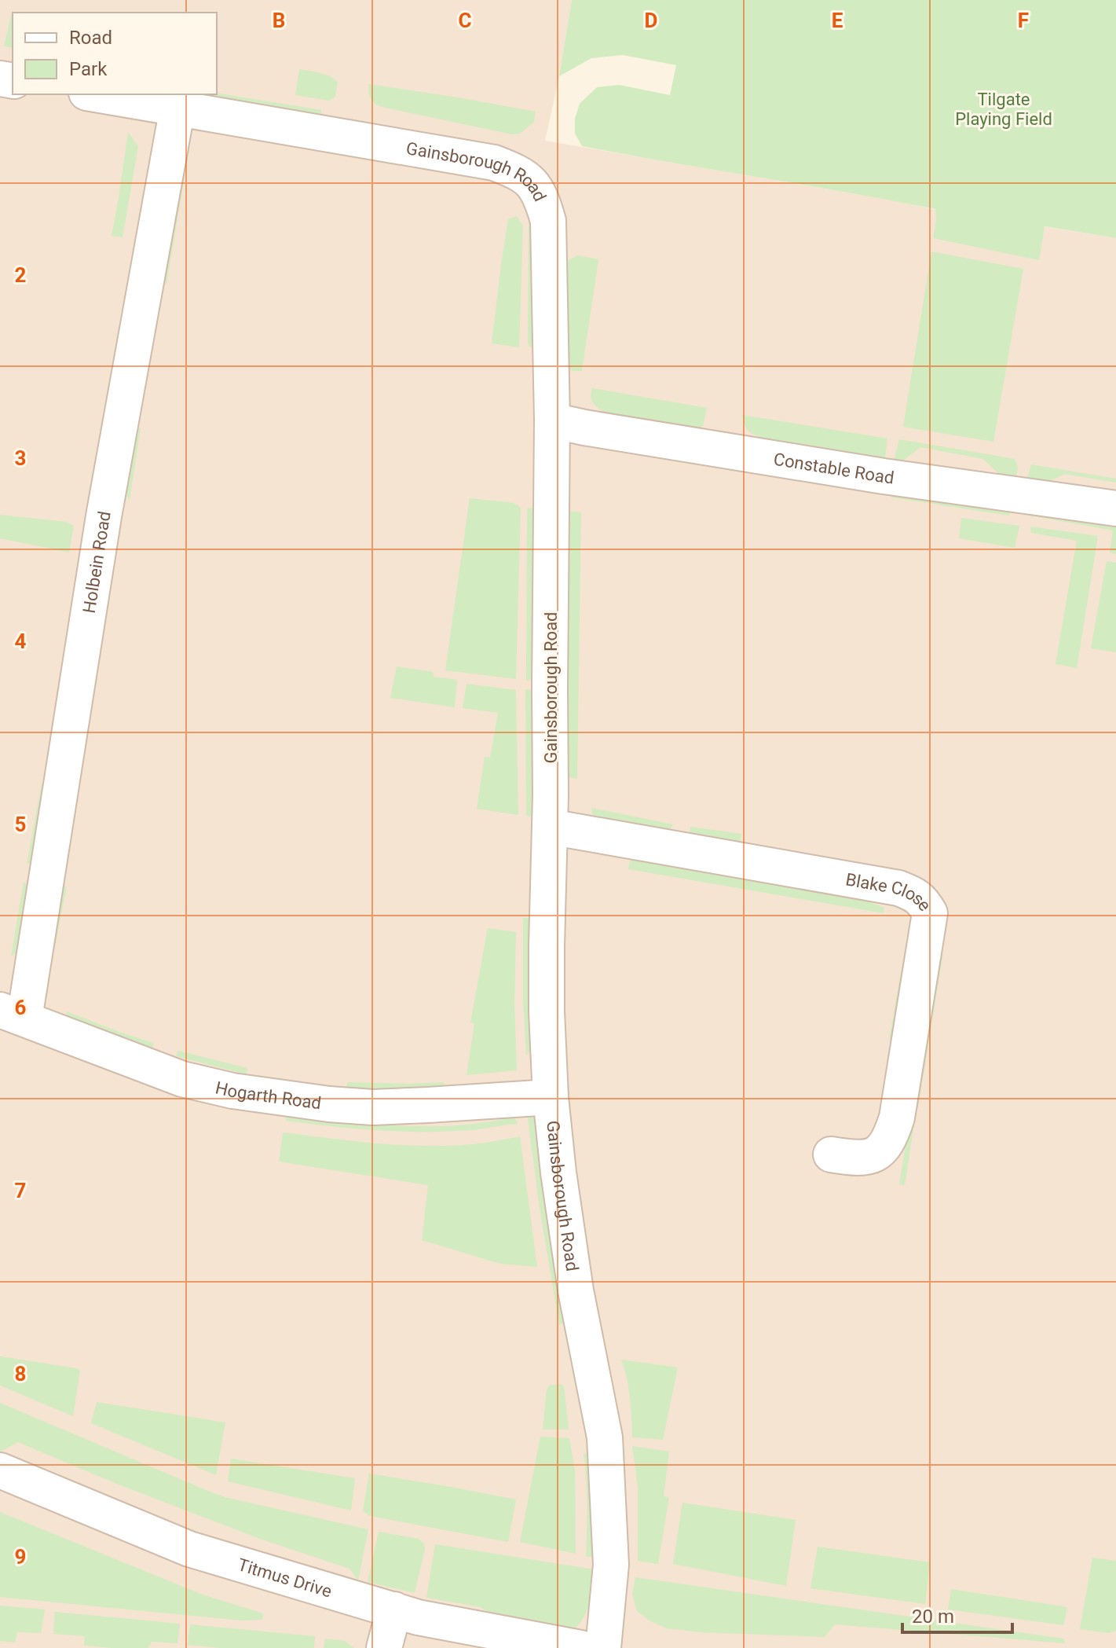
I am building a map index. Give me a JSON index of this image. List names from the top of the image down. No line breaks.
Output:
{"streets":{"street":["Gainsborough Road","Constable Road","Holbein Road","Blake Close","Hogarth Road","Titmus Drive"]},"crossings":[["Gainsborough Road","Constable Road"],["Gainsborough Road","Holbein Road"],["Gainsborough Road","Blake Close"],["Gainsborough Road","Hogarth Road"],["Holbein Road","Hogarth Road"]],"parks":["Tilgate Playing Field"],"legend":["Road","Park"],"scale_bar":"20 m","grid":{"columns":["B","C","D","E","F"],"rows":["2","3","4","5","6","7","8","9"]}}
